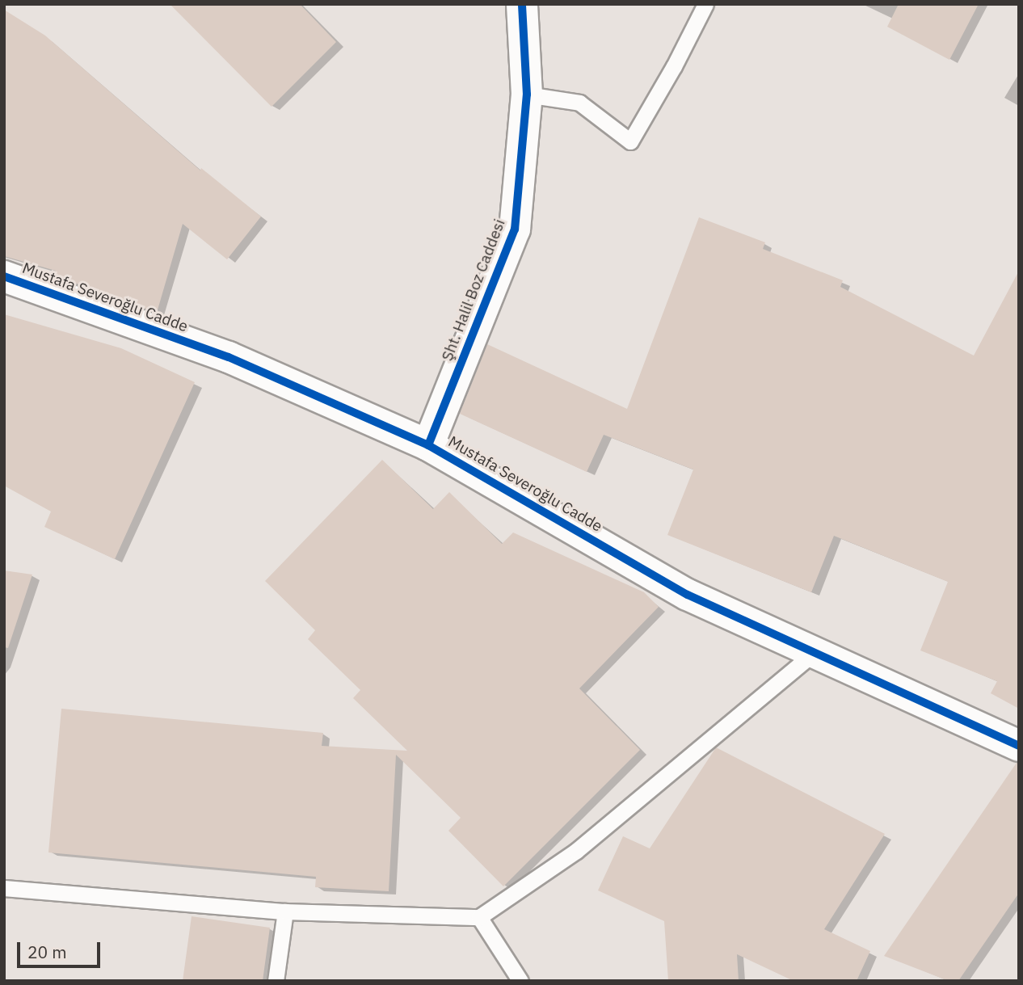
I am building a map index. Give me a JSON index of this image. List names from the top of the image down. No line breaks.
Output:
{"streets":{"street":["Şht. Halil Boz Caddesi","Mustafa Severoğlu Cadde"]},"crossings":[["Şht. Halil Boz Caddesi","Mustafa Severoğlu Cadde"]],"scale_bar":"20 m"}
